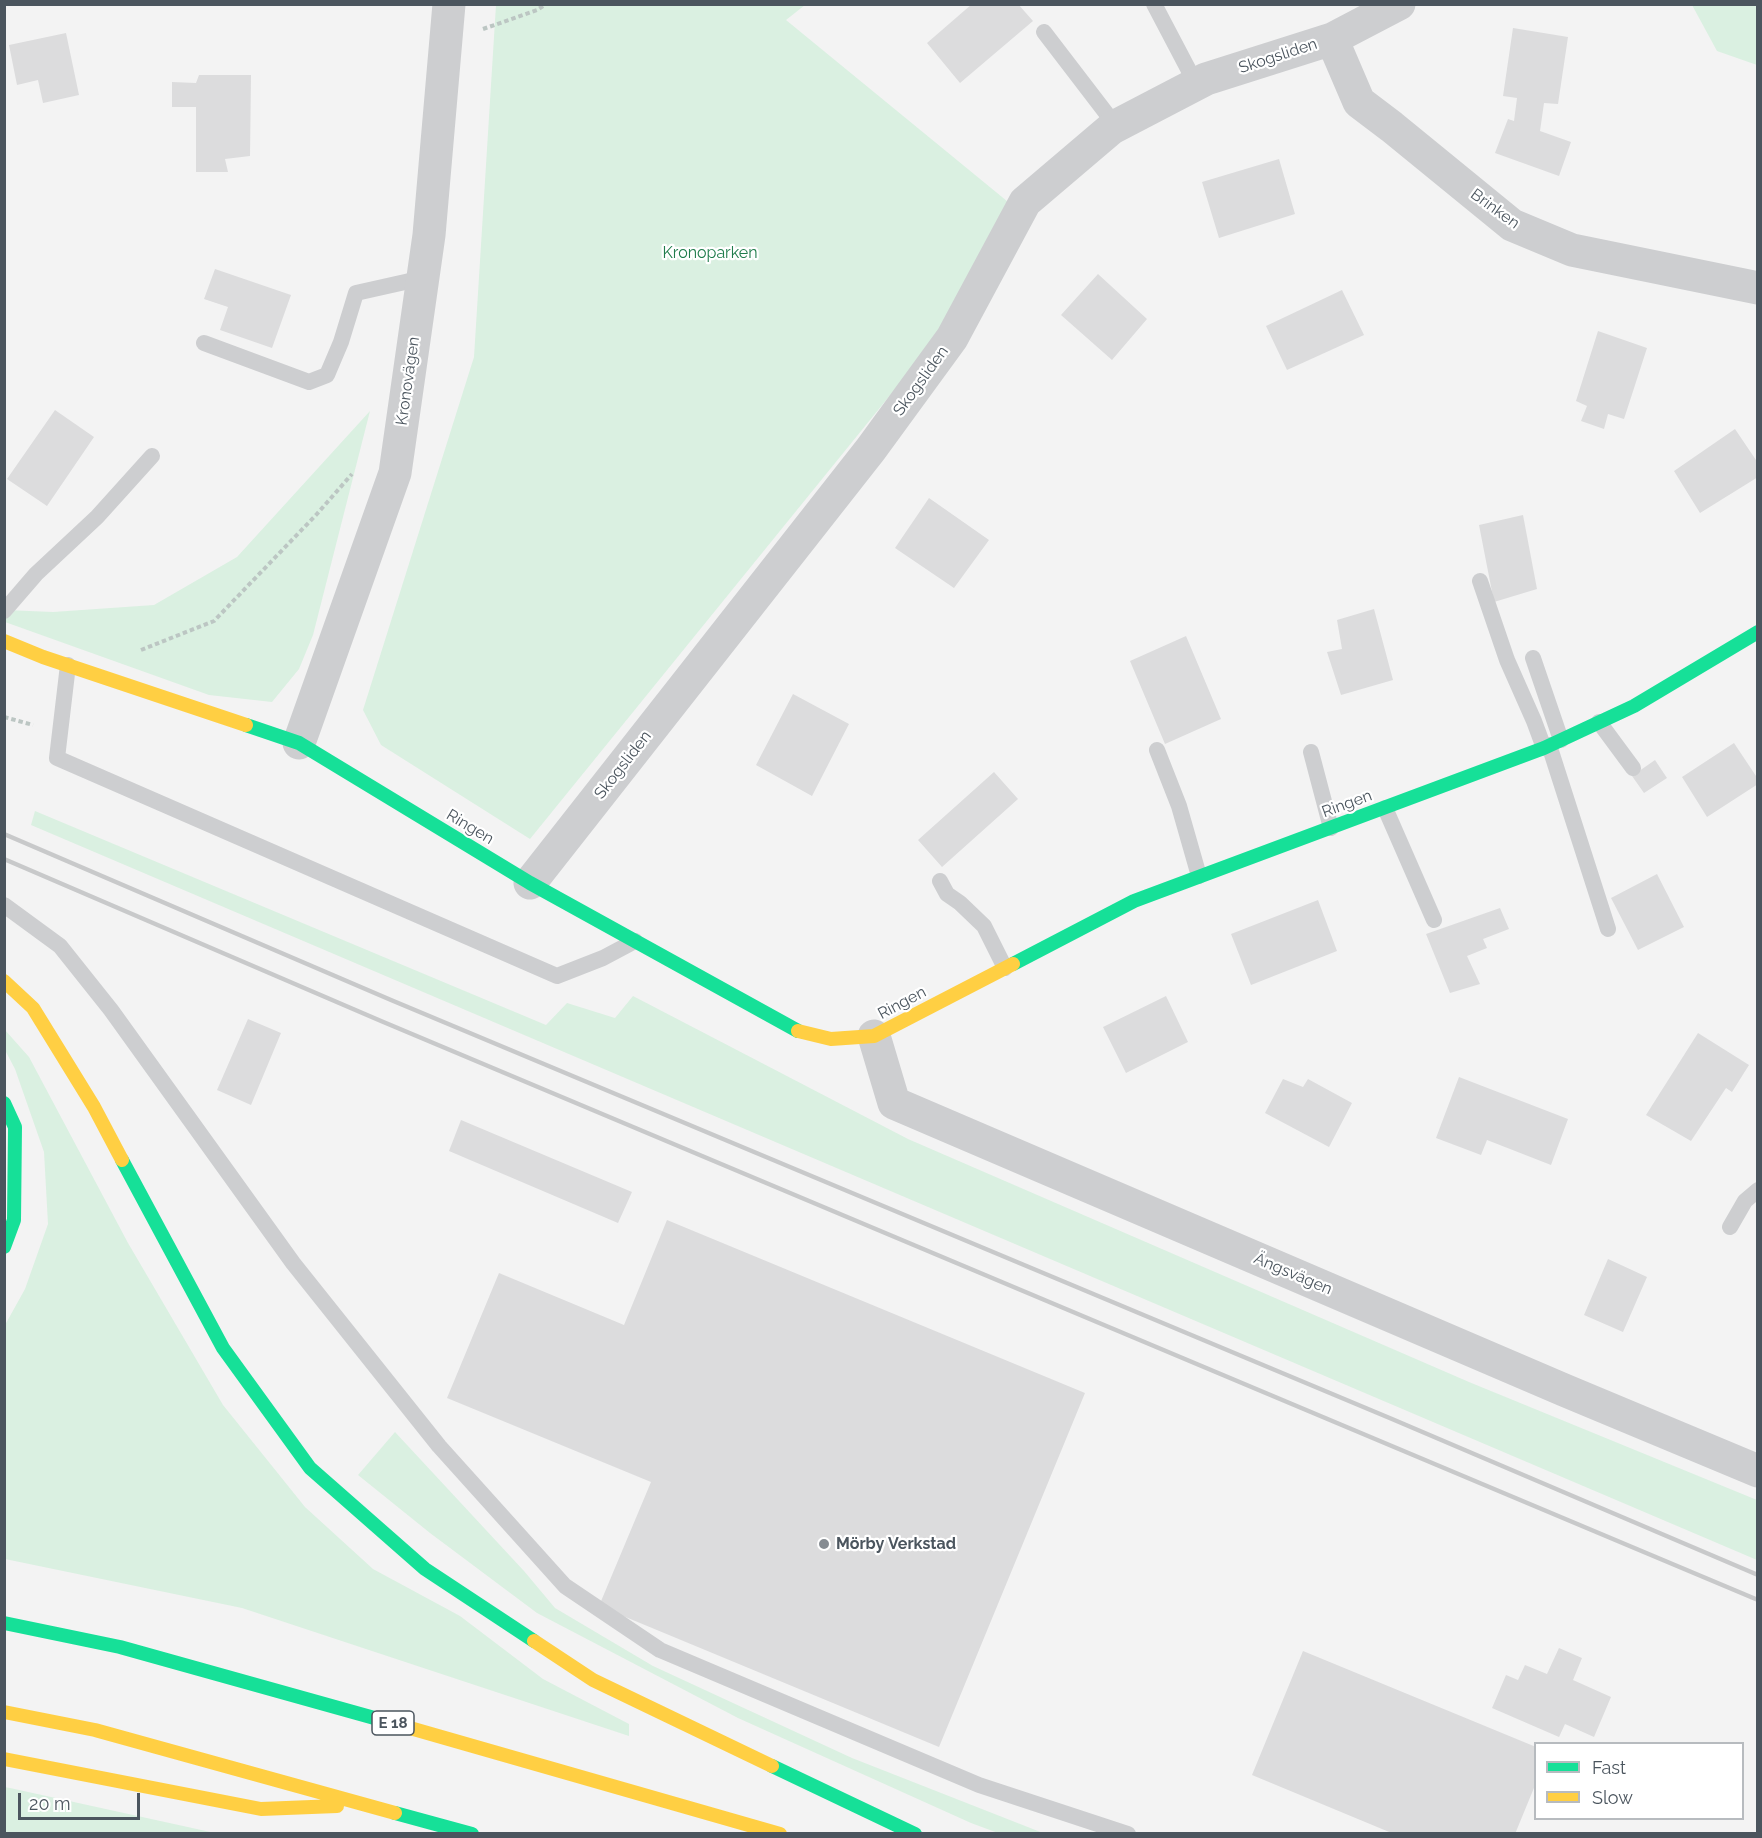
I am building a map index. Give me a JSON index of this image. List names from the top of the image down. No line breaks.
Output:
{"streets":{"main road":["Ringen","E 18"],"street":["Skogsliden","Brinken","Kronovägen","Ängsvägen"]},"crossings":[["Skogsliden","Brinken"],["Skogsliden","Ringen"],["Kronovägen","Ringen"],["Ringen","Ängsvägen"]],"parks":["Kronoparken"],"places":["Mörby Verkstad"],"legend":["Fast","Slow"],"scale_bar":"20 m"}
